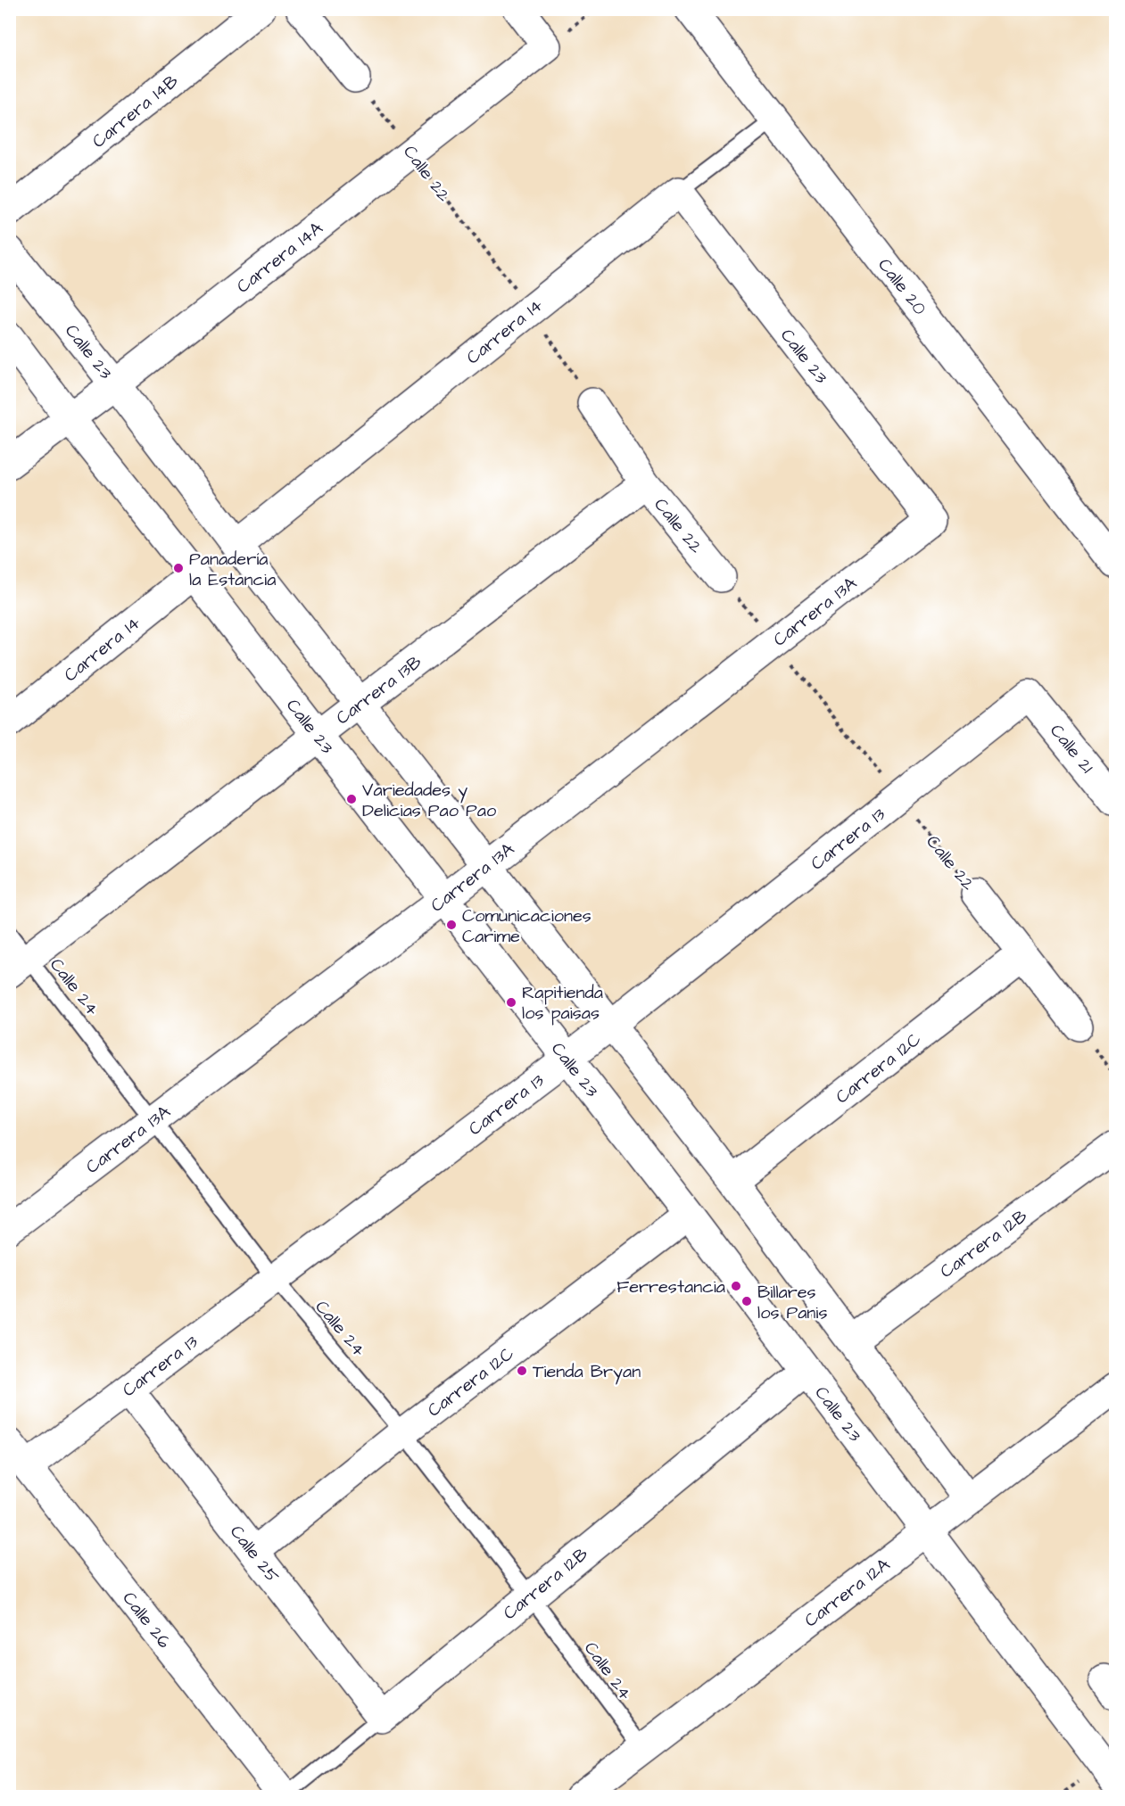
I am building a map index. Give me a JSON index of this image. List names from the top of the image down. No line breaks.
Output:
{"streets":{"street":["Carrera 14B","Calle 22","Carrera 14A","Calle 20","Carrera 14","Calle 23","Carrera 13A","Carrera 13B","Calle 21","Carrera 13","Carrera 12C","Carrera 12B","Calle 25","Carrera 12A","Calle 26"],"lane":["Calle 24"]},"crossings":[["Calle 22","Carrera 14A"],["Calle 22","Carrera 14"],["Calle 22","Carrera 13A"],["Calle 22","Carrera 13B"],["Calle 22","Carrera 13"],["Calle 22","Carrera 12C"],["Carrera 14A","Calle 23"],["Calle 20","Carrera 14"],["Carrera 14","Calle 23"],["Calle 23","Carrera 13A"],["Calle 23","Carrera 13B"],["Calle 23","Carrera 13"],["Calle 23","Carrera 12C"],["Calle 23","Carrera 12B"],["Calle 23","Carrera 12A"],["Carrera 13A","Calle 24"],["Carrera 13B","Calle 24"],["Calle 21","Carrera 13"],["Carrera 13","Calle 24"],["Carrera 13","Calle 25"],["Carrera 13","Calle 26"],["Calle 24","Carrera 12C"],["Calle 24","Carrera 12B"],["Calle 24","Carrera 12A"],["Carrera 12C","Calle 25"],["Carrera 12B","Calle 25"],["Carrera 12B","Calle 26"]],"places":["Panadería la Estancia","Variedades y Delicias Pao Pao","Comunicaciones Carime","Rapitienda los paisas","Ferrestancia","Billares los Panis","Tienda Bryan"]}
